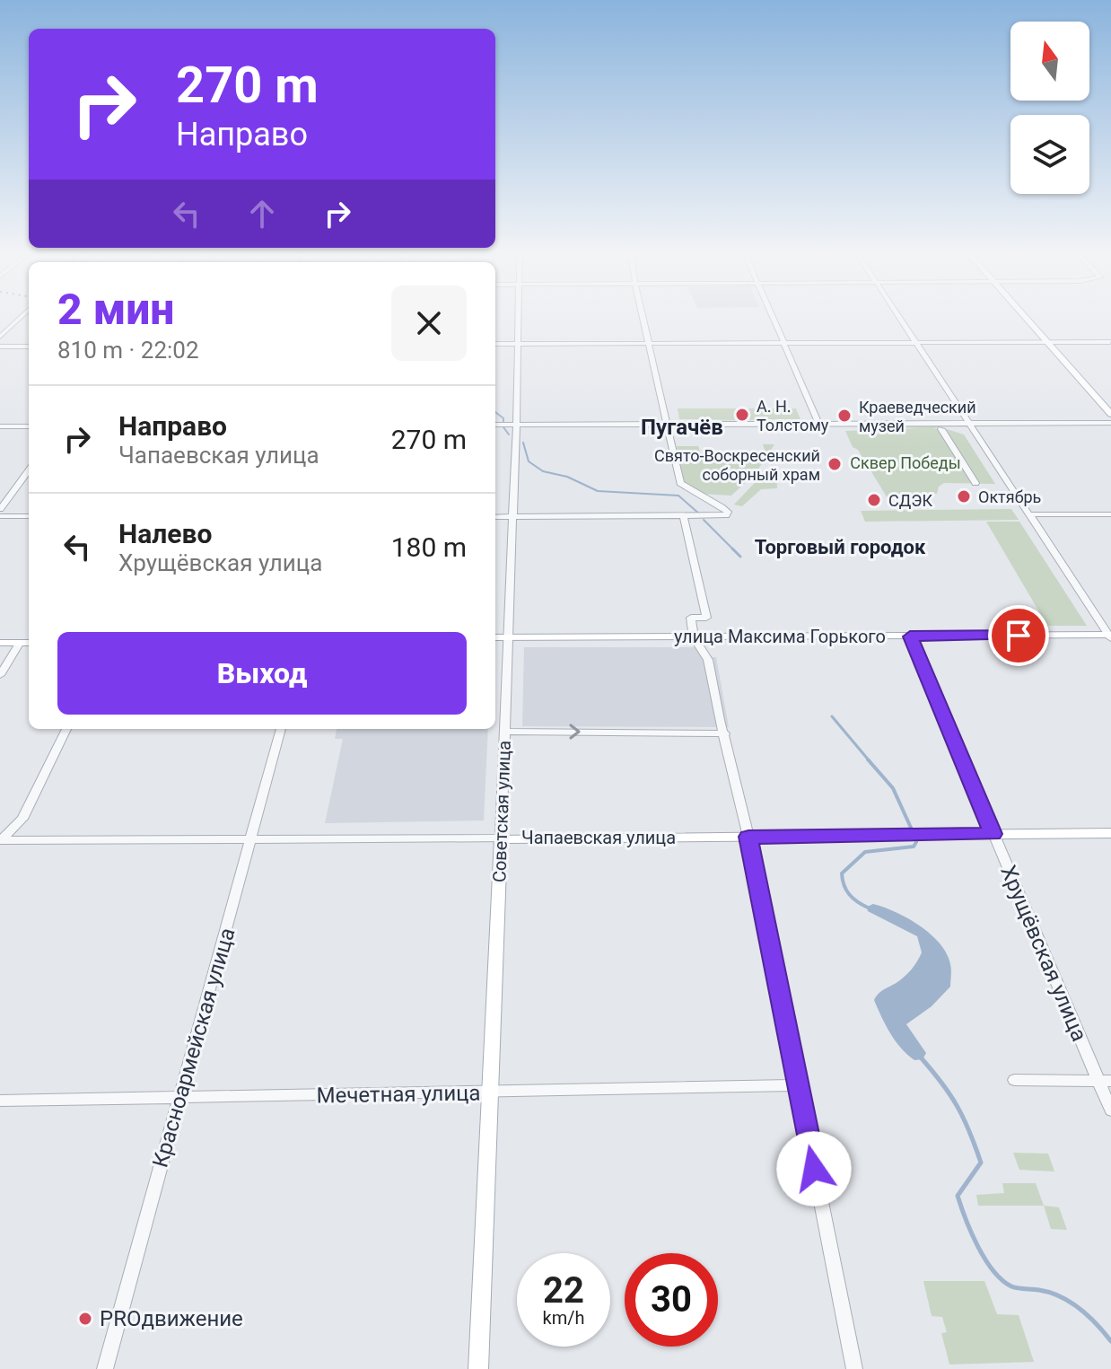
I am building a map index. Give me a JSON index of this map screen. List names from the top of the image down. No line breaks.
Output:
{"streets":{"main road":["улица Максима Горького","Советская улица","Чапаевская улица"],"street":["Хрущёвская улица","Красноармейская улица","Мечетная улица"]},"crossings":[["улица Максима Горького","Советская улица"],["улица Максима Горького","Хрущёвская улица"],["Советская улица","Чапаевская улица"],["Советская улица","Мечетная улица"],["Чапаевская улица","Хрущёвская улица"],["Чапаевская улица","Красноармейская улица"],["Красноармейская улица","Мечетная улица"]],"districts":["Пугачёв","Торговый городок"],"parks":["Сквер Победы"],"places":["А. Н. Толстому","Краеведческий музей","Свято-Воскресенский соборный храм","Октябрь","СДЭК","PROдвижение"],"north":"top","page":{"turn":["270 m","Направо"],"heading":["2 мин","810 m · 22:02"],"list":[{"name":"Направо","note":"Чапаевская улица","value":"270 m"},{"name":"Налево","note":"Хрущёвская улица","value":"180 m"}],"buttons":"Выход","speed":"22 km/h","limit":"30"}}
